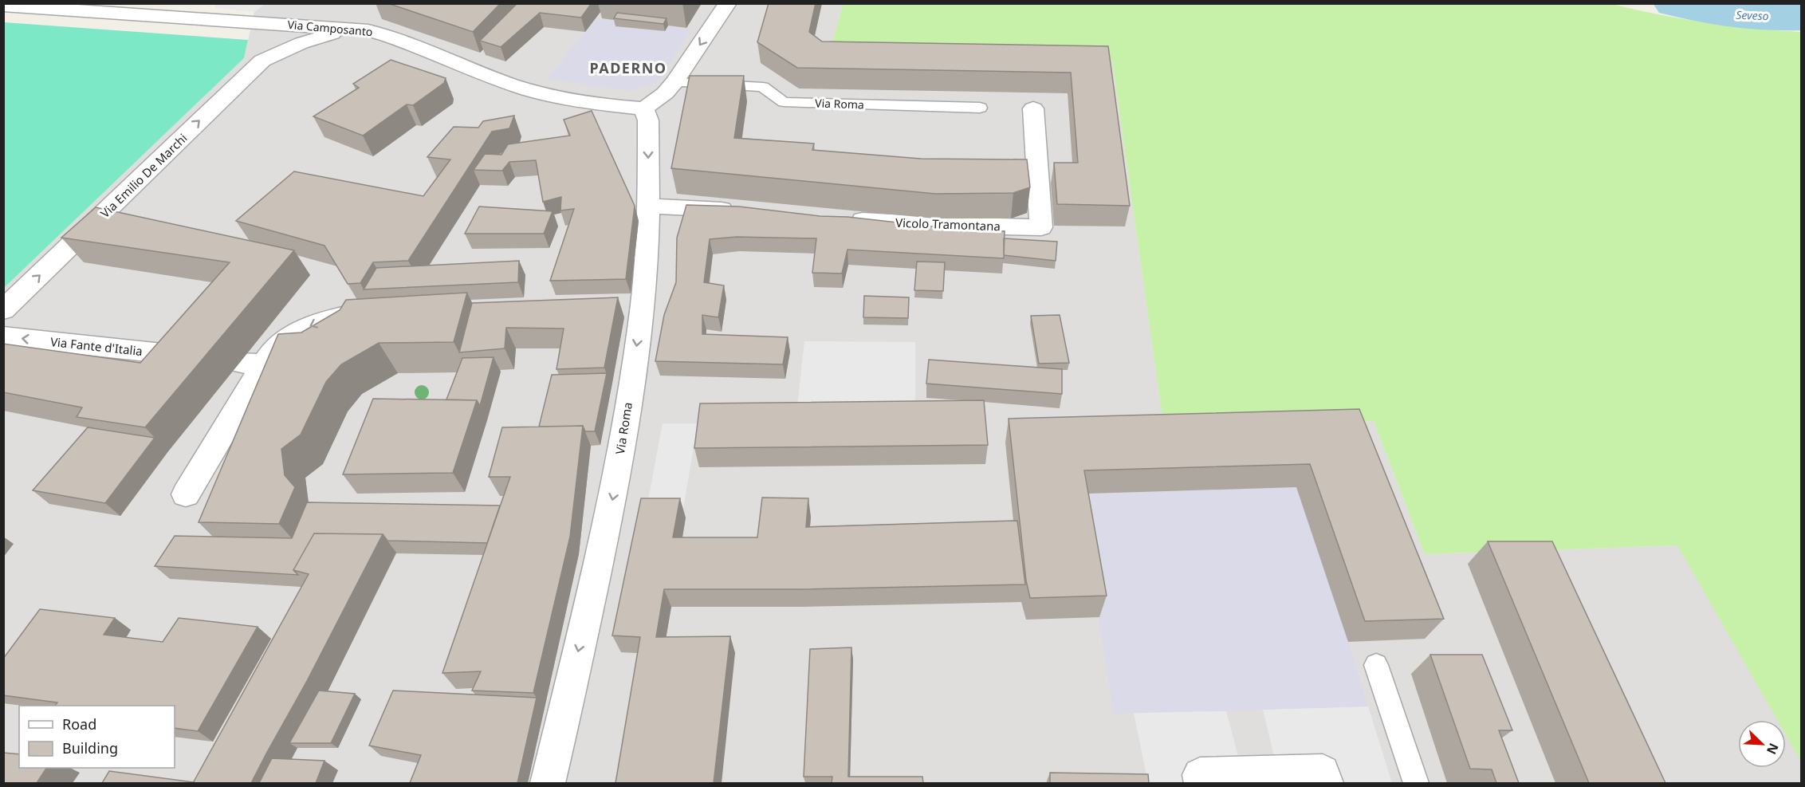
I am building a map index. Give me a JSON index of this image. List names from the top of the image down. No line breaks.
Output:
{"streets":{"street":["Via Camposanto","Via Roma","Via Emilio De Marchi","Vicolo Tramontana","Via Fante d'Italia"]},"crossings":[["Via Camposanto","Via Roma"],["Via Camposanto","Via Emilio De Marchi"]],"one_way":["Via Roma","Via Fante d'Italia"],"districts":["PADERNO"],"water":["Seveso"],"legend":["Road","Building"],"north":"bottom right"}
